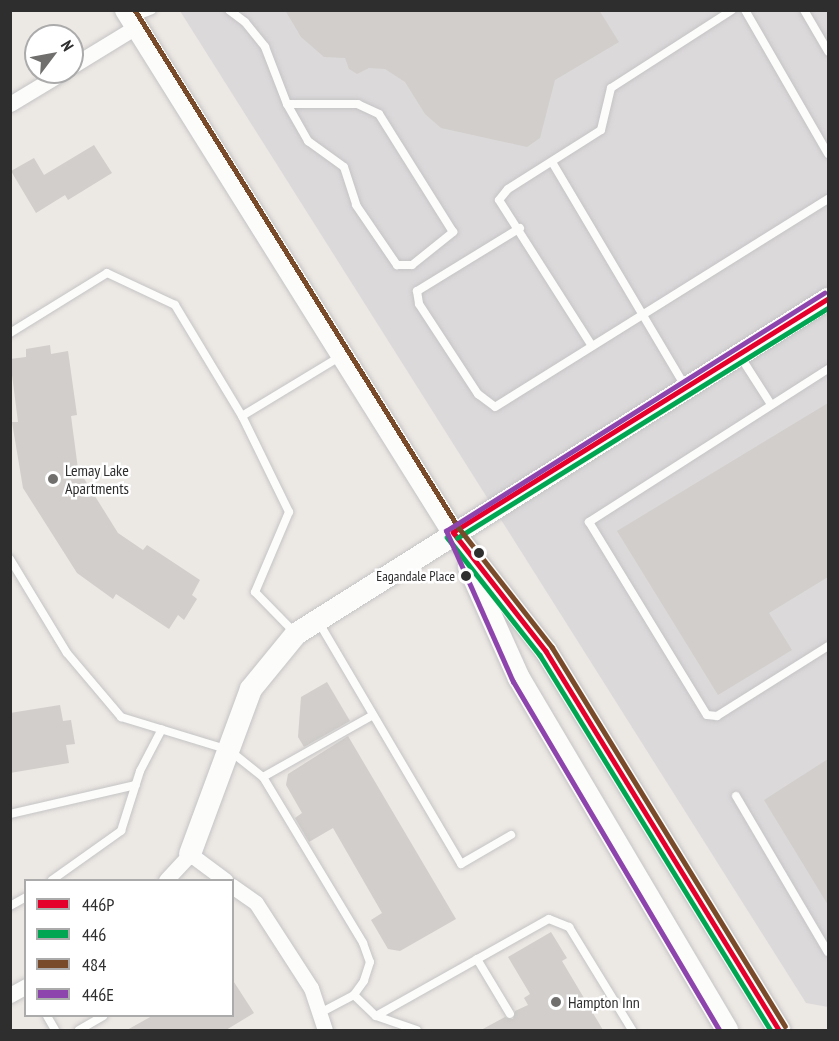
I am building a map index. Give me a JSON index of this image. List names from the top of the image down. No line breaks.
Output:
{"places":["Lemay Lake Apartments","Eagandale Place","Hampton Inn"],"lines":["transit line 484","transit line 446E","transit line 446P","transit line 446"],"legend":["446P","446","484","446E"],"north":"top right"}
